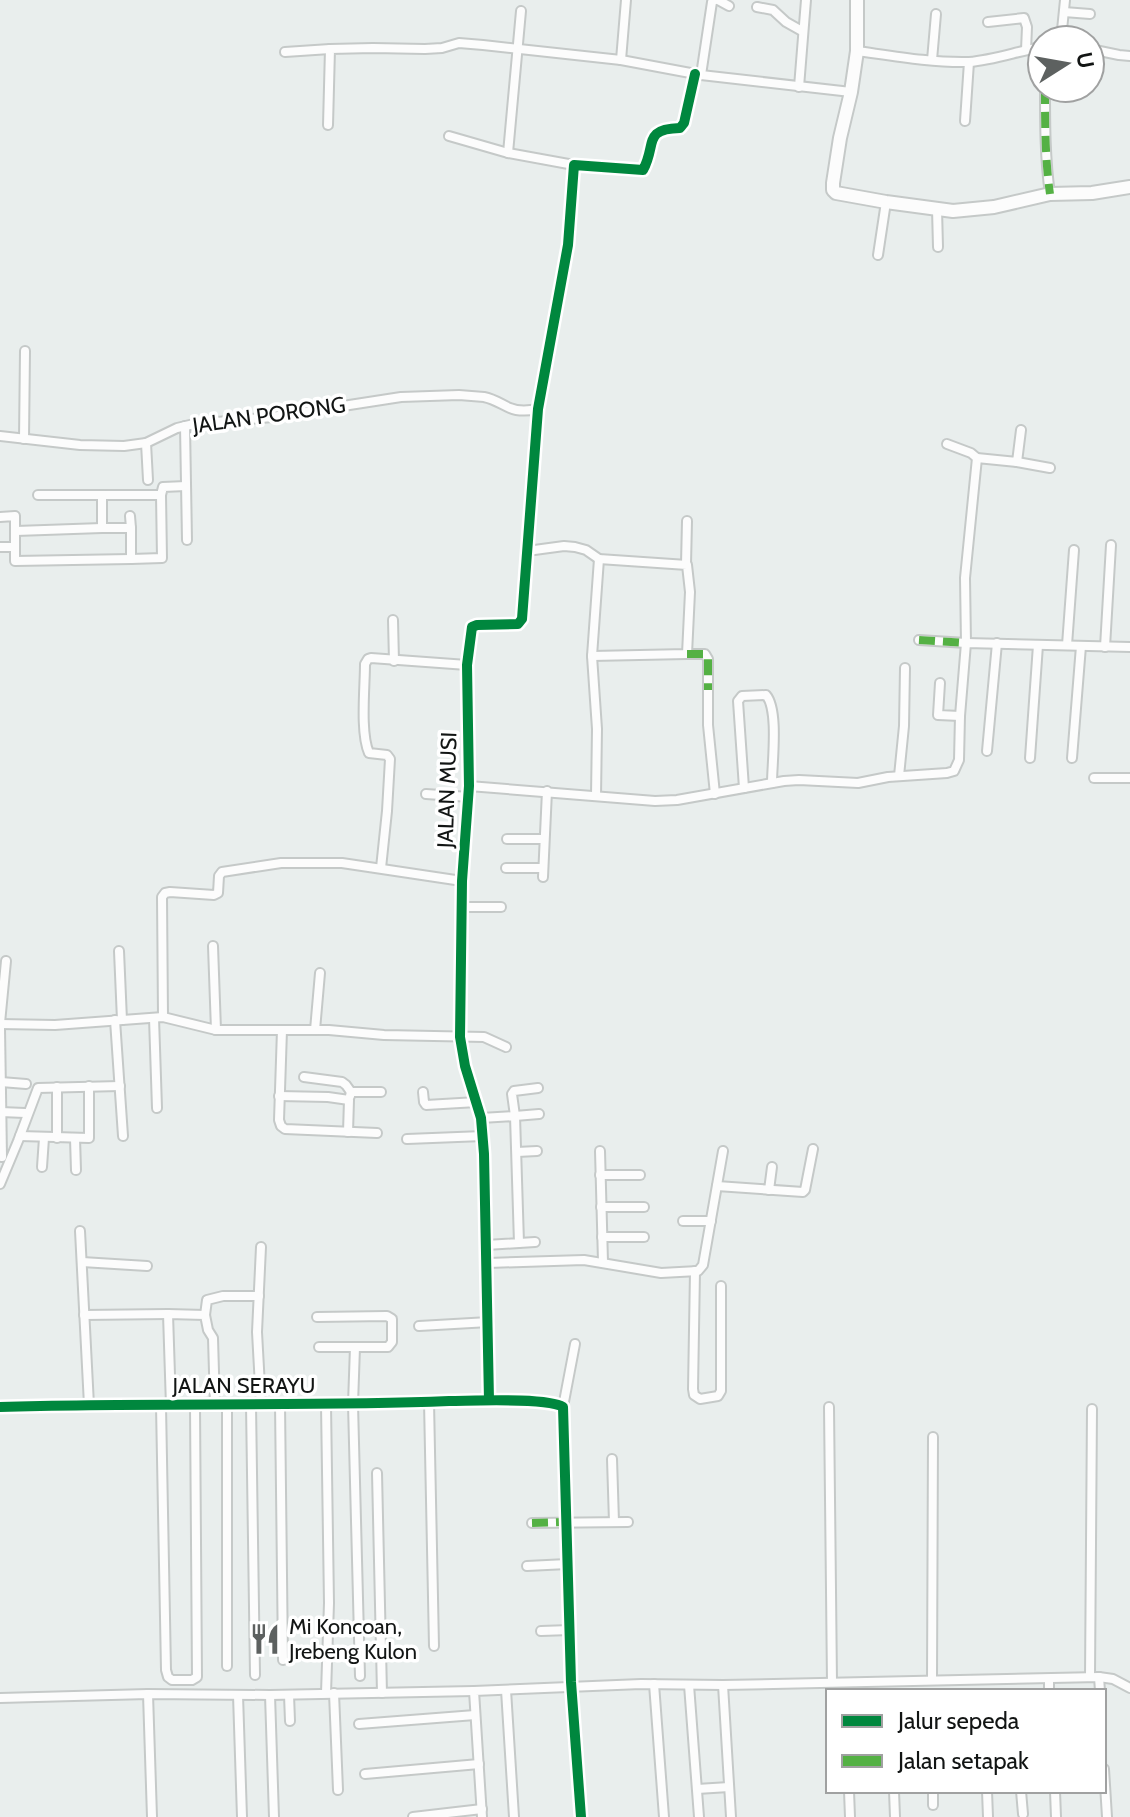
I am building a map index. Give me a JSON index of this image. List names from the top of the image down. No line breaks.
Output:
{"streets":{"street":["JALAN PORONG","JALAN MUSI","JALAN SERAYU"]},"crossings":[["JALAN PORONG","JALAN MUSI"],["JALAN MUSI","JALAN SERAYU"]],"places":{"restaurant":["Mi Koncoan, Jrebeng Kulon"]},"legend":["Jalur sepeda","Jalan setapak"],"north":"right"}
